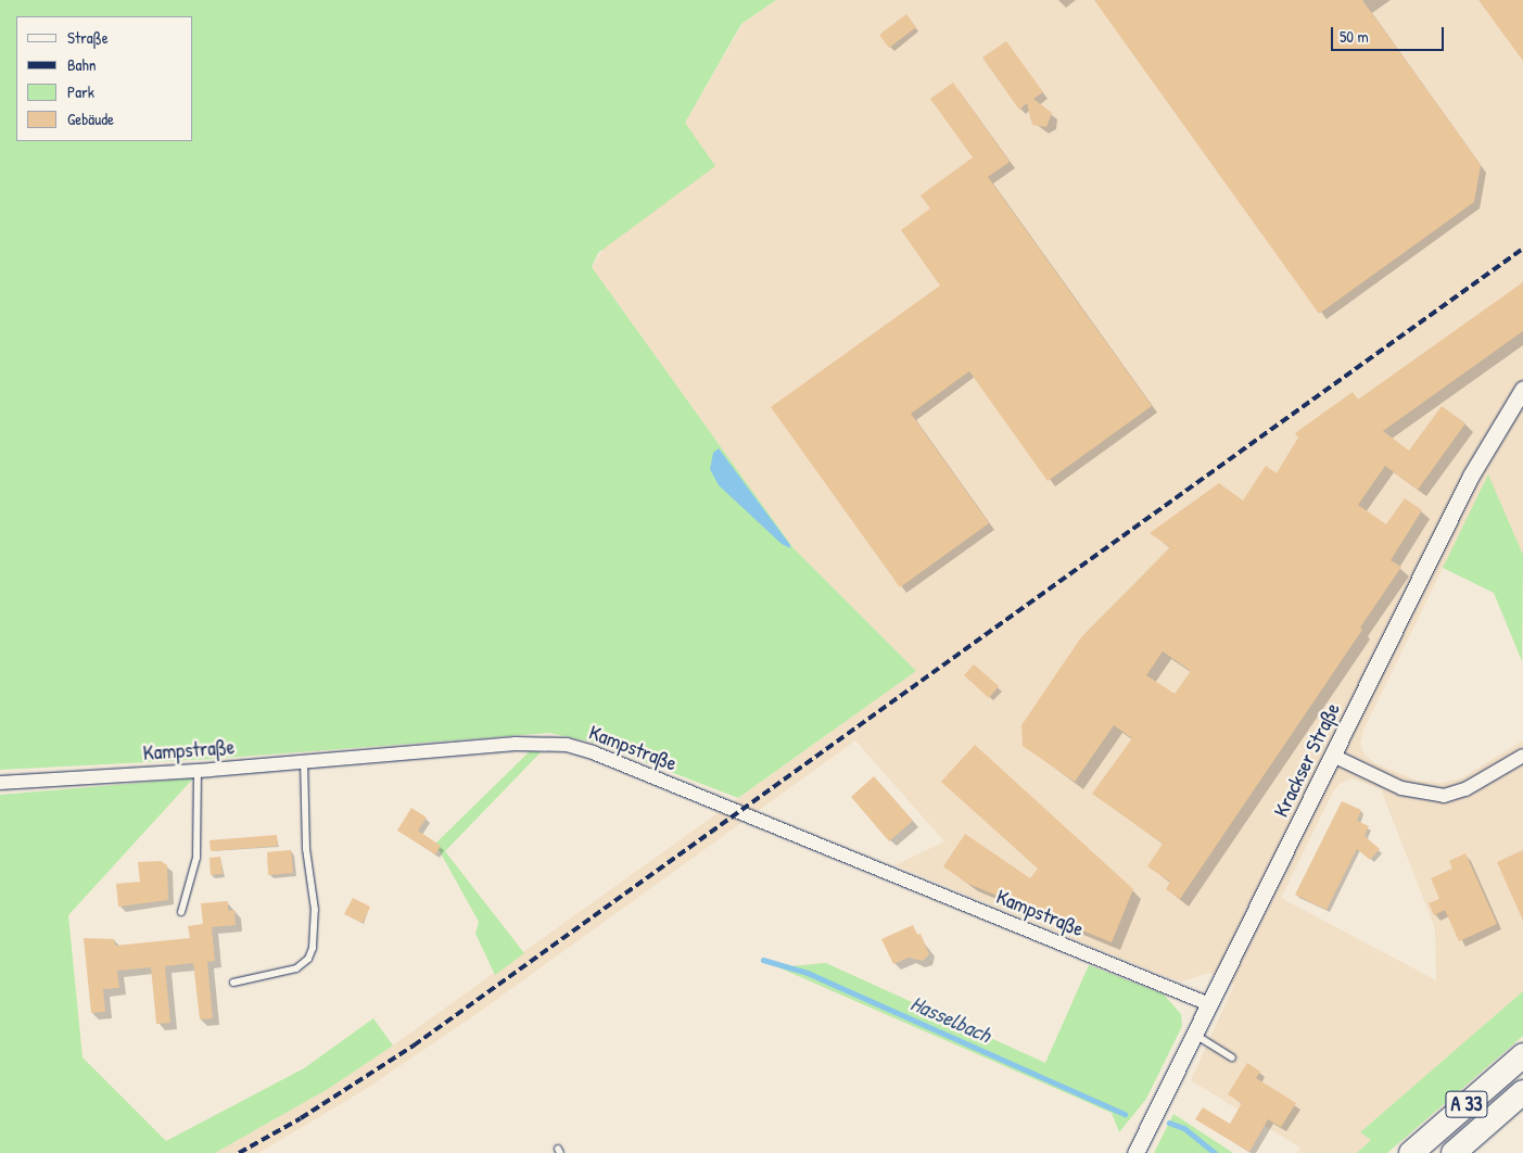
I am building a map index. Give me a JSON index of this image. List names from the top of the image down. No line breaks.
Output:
{"streets":{"highway":["A 33"],"street":["Kampstraße","Krackser Straße"]},"crossings":[["Kampstraße","Krackser Straße"]],"water":["Hasselbach"],"legend":["Straße","Bahn","Park","Gebäude"],"scale_bar":"50 m"}
